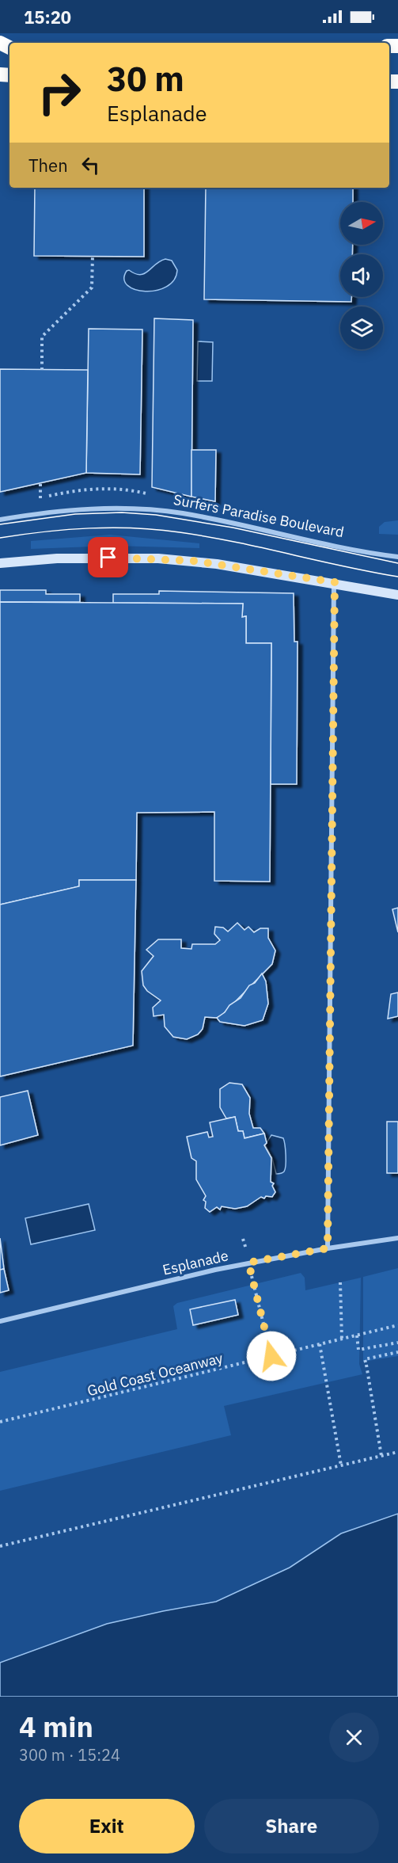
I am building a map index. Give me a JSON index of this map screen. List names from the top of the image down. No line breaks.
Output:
{"streets":{"street":["Surfers Paradise Boulevard","Esplanade"],"path":["Gold Coast Oceanway"]},"north":"right","page":{"status":"15:20","turn":["30 m","Esplanade"],"then":"Then","heading":["4 min","300 m · 15:24"],"buttons":["Exit","Share"]}}
